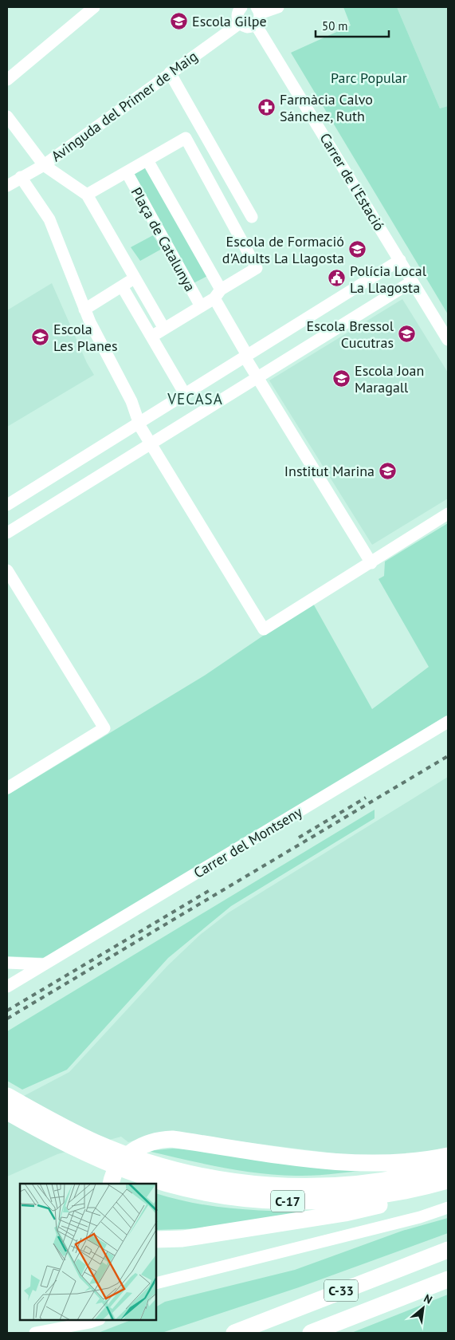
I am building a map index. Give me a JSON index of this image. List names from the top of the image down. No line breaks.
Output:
{"streets":{"highway":["C-17","C-33"],"street":["Avinguda del Primer de Maig","Carrer de l'Estació","Plaça de Catalunya","Carrer del Montseny"]},"districts":["VECASA"],"parks":["Parc Popular"],"places":{"school or university":["Escola Gilpe","Escola de Formació d'Adults La Llagosta","Escola Bressol Cucutras","Escola Les Planes","Escola Joan Maragall","Institut Marina"],"pharmacy":["Farmàcia Calvo Sánchez, Ruth"],"public building":["Polícia Local La Llagosta"]},"scale_bar":"50 m","north":"top right"}
